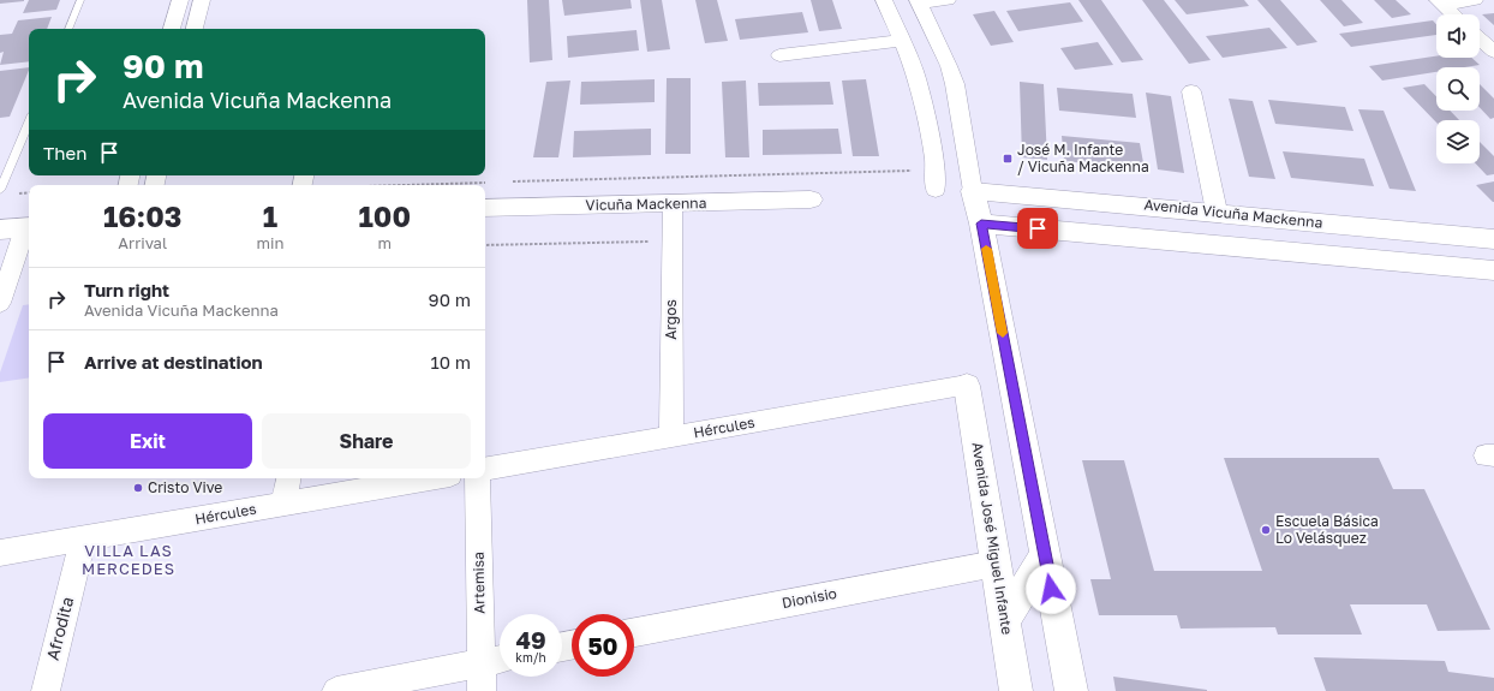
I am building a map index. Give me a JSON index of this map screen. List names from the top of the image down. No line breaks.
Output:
{"streets":{"main road":["Vicuña Mackenna","Avenida Vicuña Mackenna","Avenida José Miguel Infante"],"street":["Argos","Hércules","Artemisa","Dionisio","Afrodita"]},"crossings":[["Vicuña Mackenna","Argos"],["Argos","Hércules"],["Hércules","Avenida José Miguel Infante"],["Hércules","Afrodita"],["Avenida José Miguel Infante","Dionisio"]],"districts":["VILLA LAS MERCEDES"],"places":{"transit":["José M. Infante / Vicuña Mackenna"],"other":["Cristo Vive","Escuela Básica Lo Velásquez"]},"page":{"turn":["90 m","Avenida Vicuña Mackenna"],"then":"Then","eta":["16:03","Arrival","1","min","100","m"],"list":[{"name":"Turn right","note":"Avenida Vicuña Mackenna","value":"90 m"},{"name":"Arrive at destination","value":"10 m"}],"buttons":["Exit","Share"],"speed":"49 km/h","limit":"50"}}
